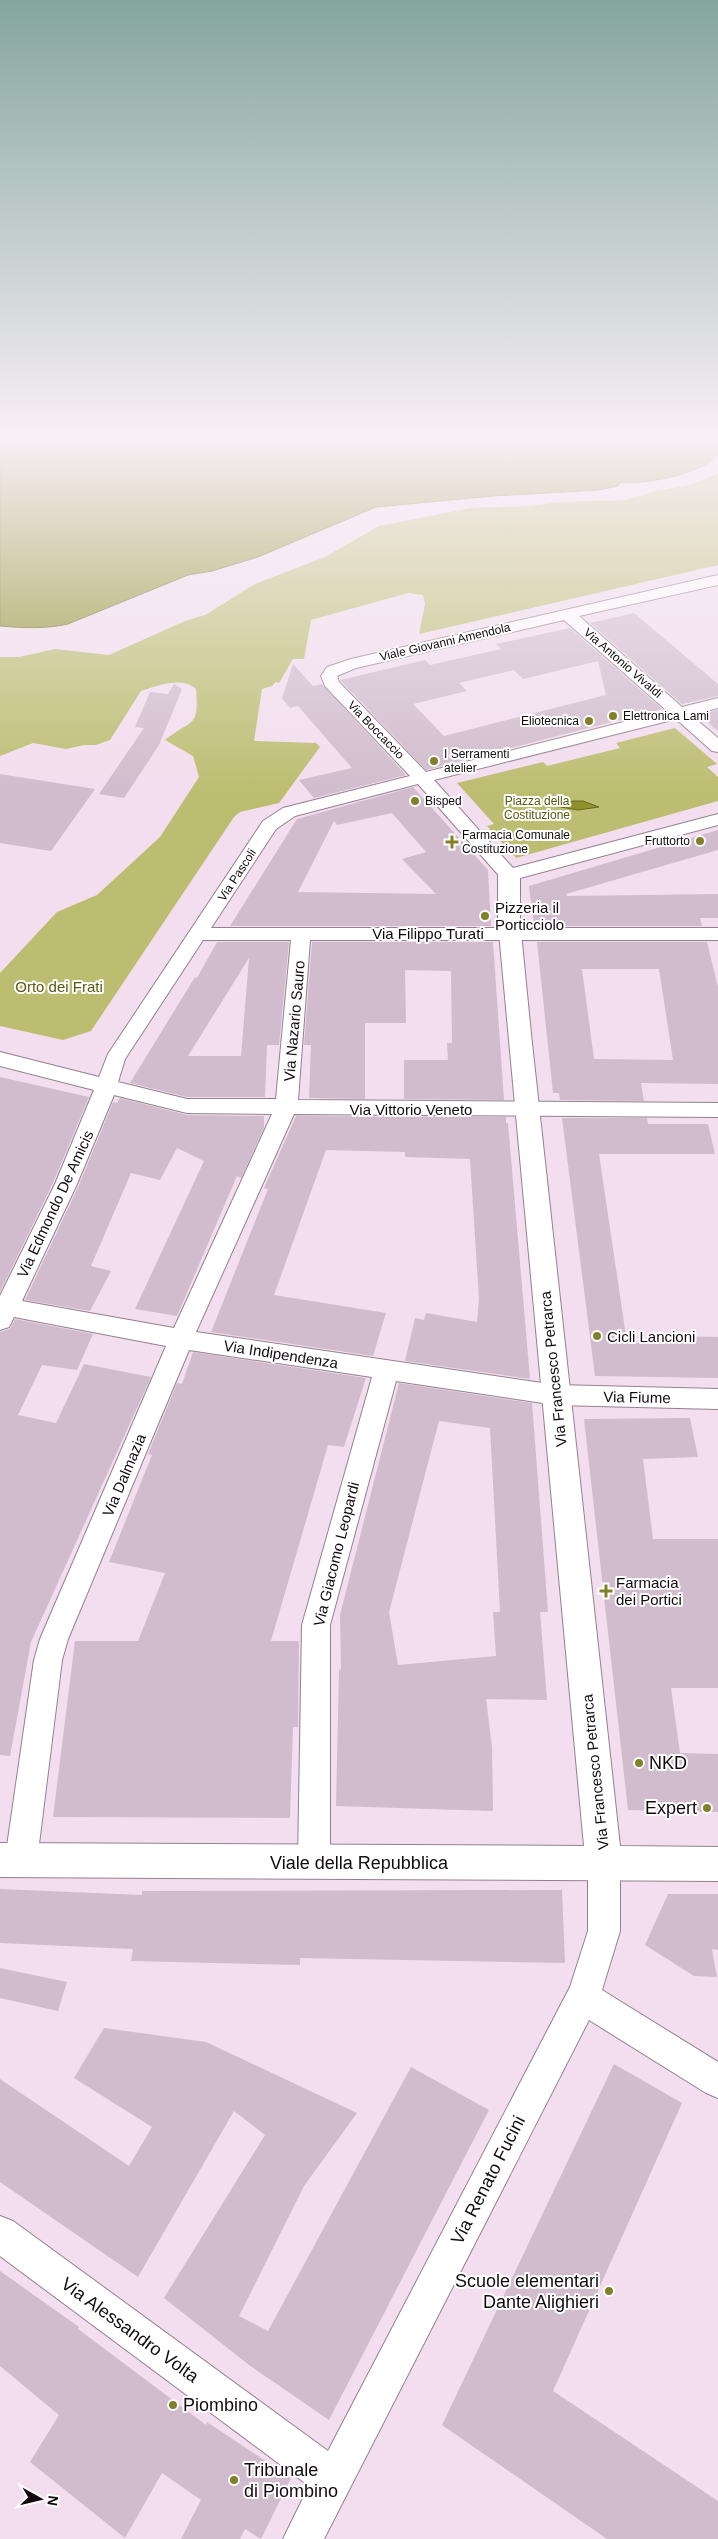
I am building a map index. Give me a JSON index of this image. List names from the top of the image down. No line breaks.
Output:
{"streets":{"street":["Viale Giovanni Amendola","Via Antonio Vivaldi","Via Boccaccio","Via Pascoli","Via Filippo Turati","Via Nazario Sauro","Via Vittorio Veneto","Via Edmondo De Amicis","Via Indipendenza","Via Francesco Petrarca","Via Fiume","Via Dalmazia","Via Giacomo Leopardi","Viale della Repubblica","Via Renato Fucini","Via Alessandro Volta"]},"crossings":[["Viale Giovanni Amendola","Via Antonio Vivaldi"],["Viale Giovanni Amendola","Via Boccaccio"],["Via Boccaccio","Via Pascoli"],["Via Pascoli","Via Filippo Turati"],["Via Pascoli","Via Vittorio Veneto"],["Via Pascoli","Via Edmondo De Amicis"],["Via Filippo Turati","Via Nazario Sauro"],["Via Filippo Turati","Via Francesco Petrarca"],["Via Nazario Sauro","Via Vittorio Veneto"],["Via Nazario Sauro","Via Dalmazia"],["Via Vittorio Veneto","Via Edmondo De Amicis"],["Via Vittorio Veneto","Via Francesco Petrarca"],["Via Vittorio Veneto","Via Dalmazia"],["Via Edmondo De Amicis","Via Indipendenza"],["Via Indipendenza","Via Francesco Petrarca"],["Via Indipendenza","Via Fiume"],["Via Indipendenza","Via Dalmazia"],["Via Indipendenza","Via Giacomo Leopardi"],["Via Francesco Petrarca","Via Fiume"],["Via Francesco Petrarca","Viale della Repubblica"],["Via Francesco Petrarca","Via Renato Fucini"],["Via Dalmazia","Viale della Repubblica"],["Via Giacomo Leopardi","Viale della Repubblica"],["Viale della Repubblica","Via Renato Fucini"],["Via Renato Fucini","Via Alessandro Volta"]],"parks":["Piazza della Costituzione","Orto dei Frati"],"places":{"other":["Elettronica Lami","Eliotecnica","I Serramenti atelier","Bisped","Fruttorto","Pizzeria il Porticciolo","Cicli Lancioni","NKD","Expert","Scuole elementari Dante Alighieri","Piombino","Tribunale di Piombino"],"health":["Farmacia Comunale Costituzione","Farmacia dei Portici"]},"north":"right"}
